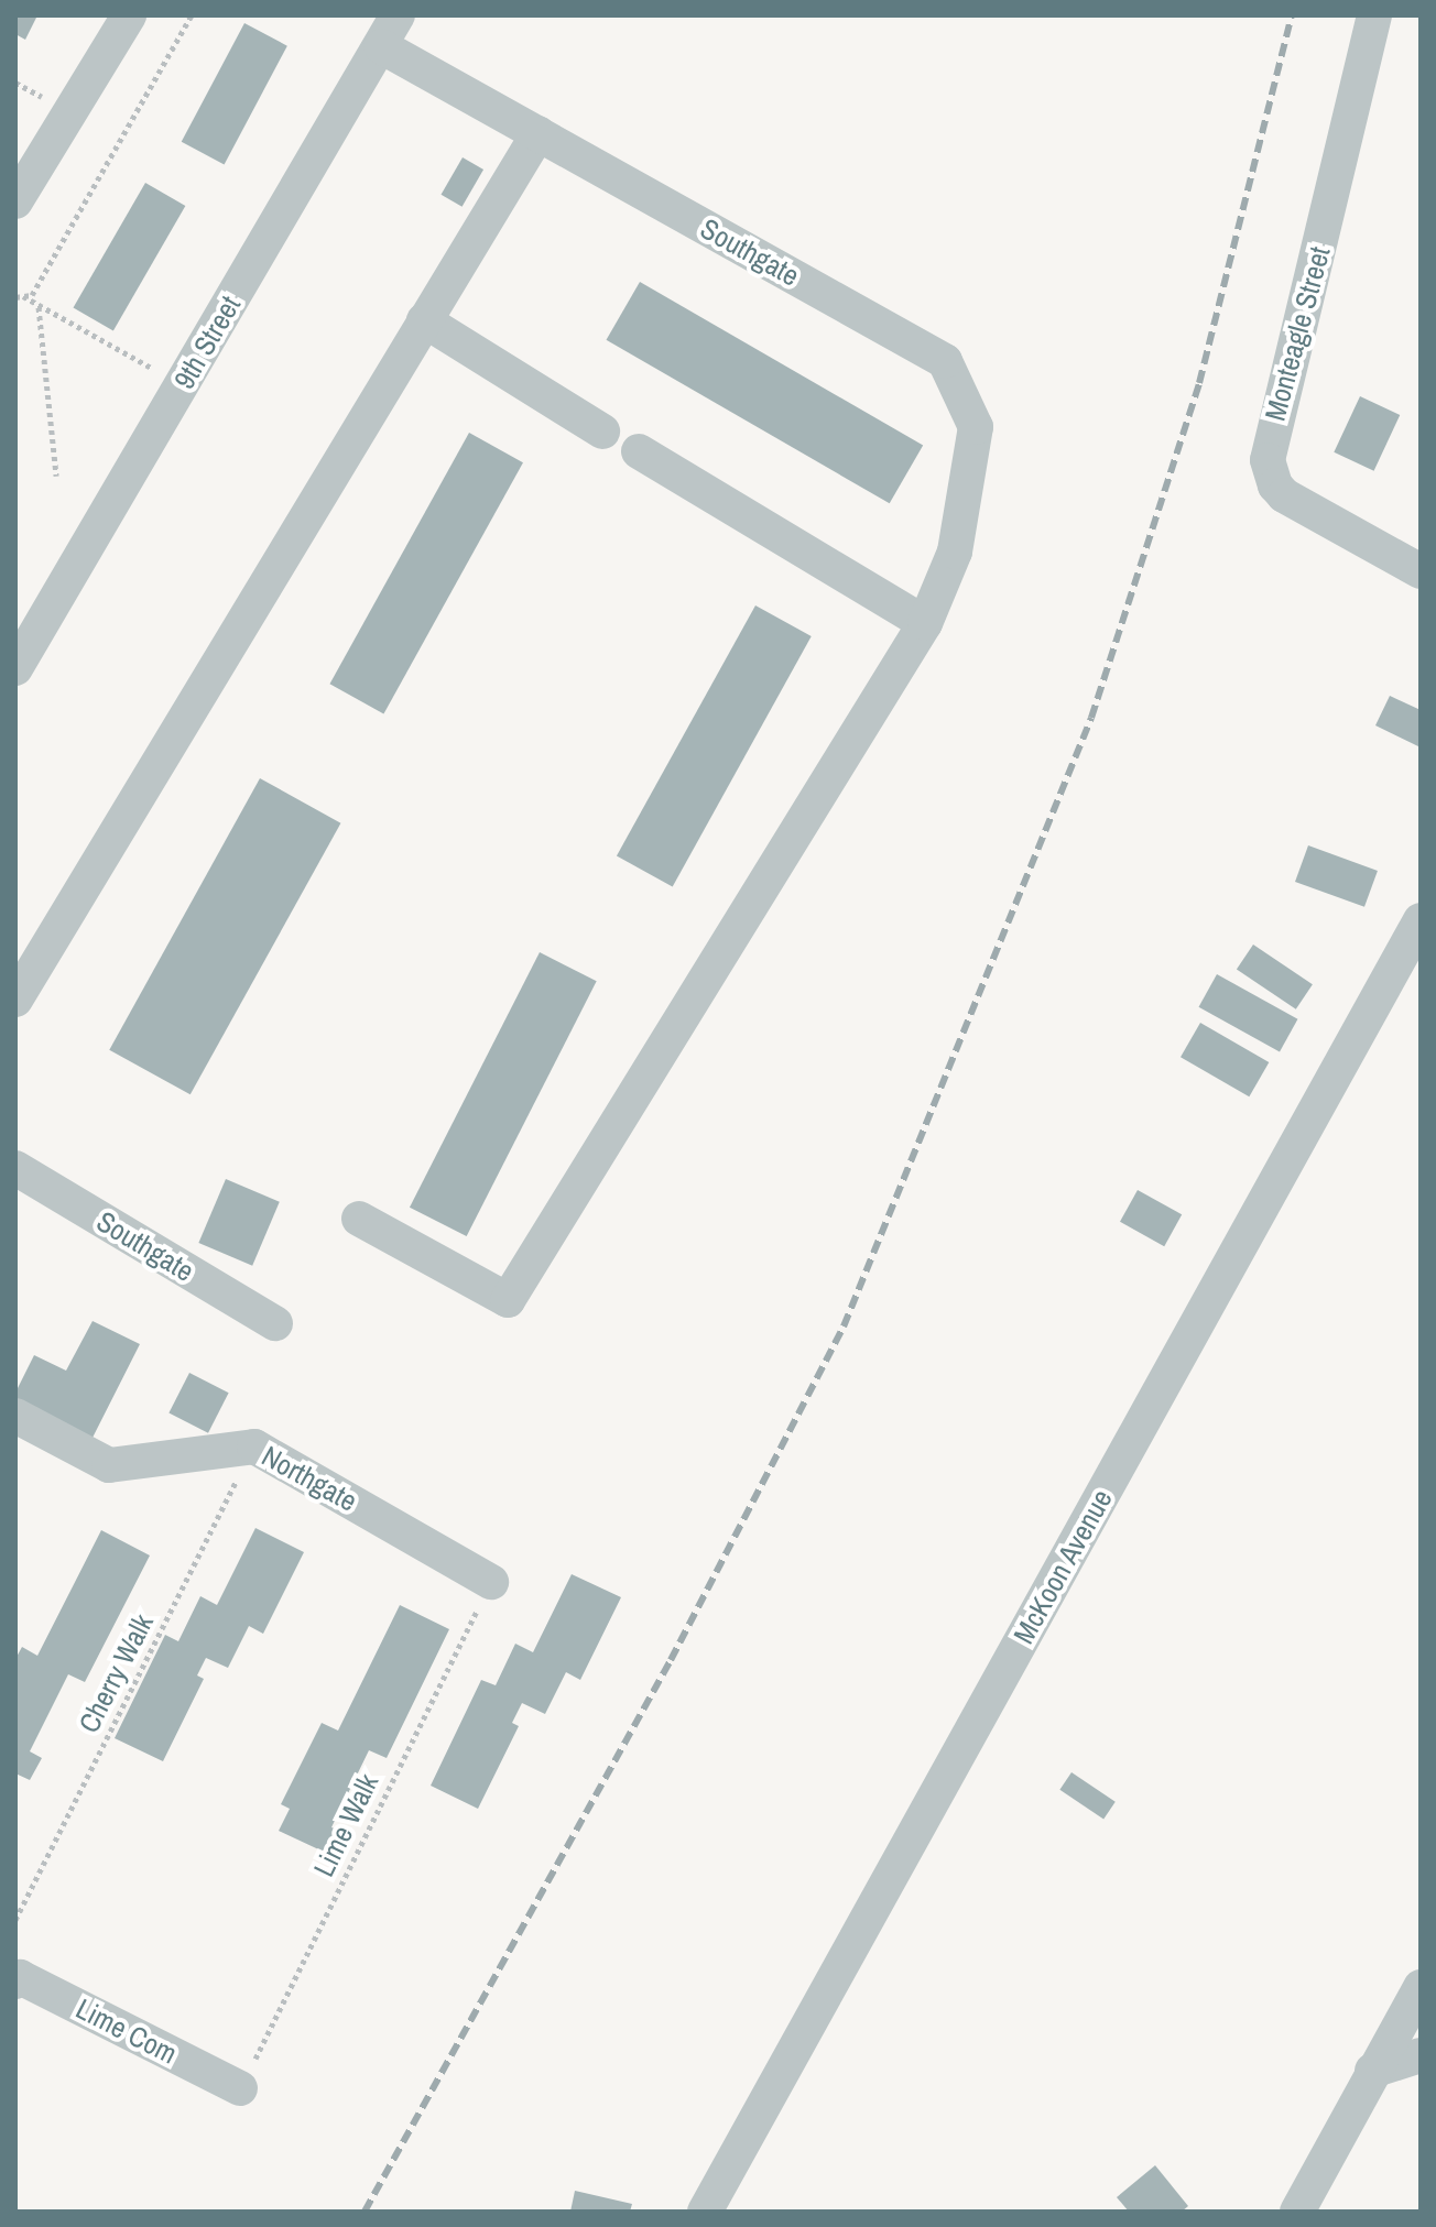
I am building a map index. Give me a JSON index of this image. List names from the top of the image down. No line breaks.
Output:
{"streets":{"street":["Southgate","Monteagle Street","9th Street","Northgate","McKoon Avenue","Lime Com"],"path":["Cherry Walk","Lime Walk"]},"crossings":[["Southgate","9th Street"],["Northgate","Cherry Walk"],["Northgate","Lime Walk"],["Lime Walk","Lime Com"]]}
